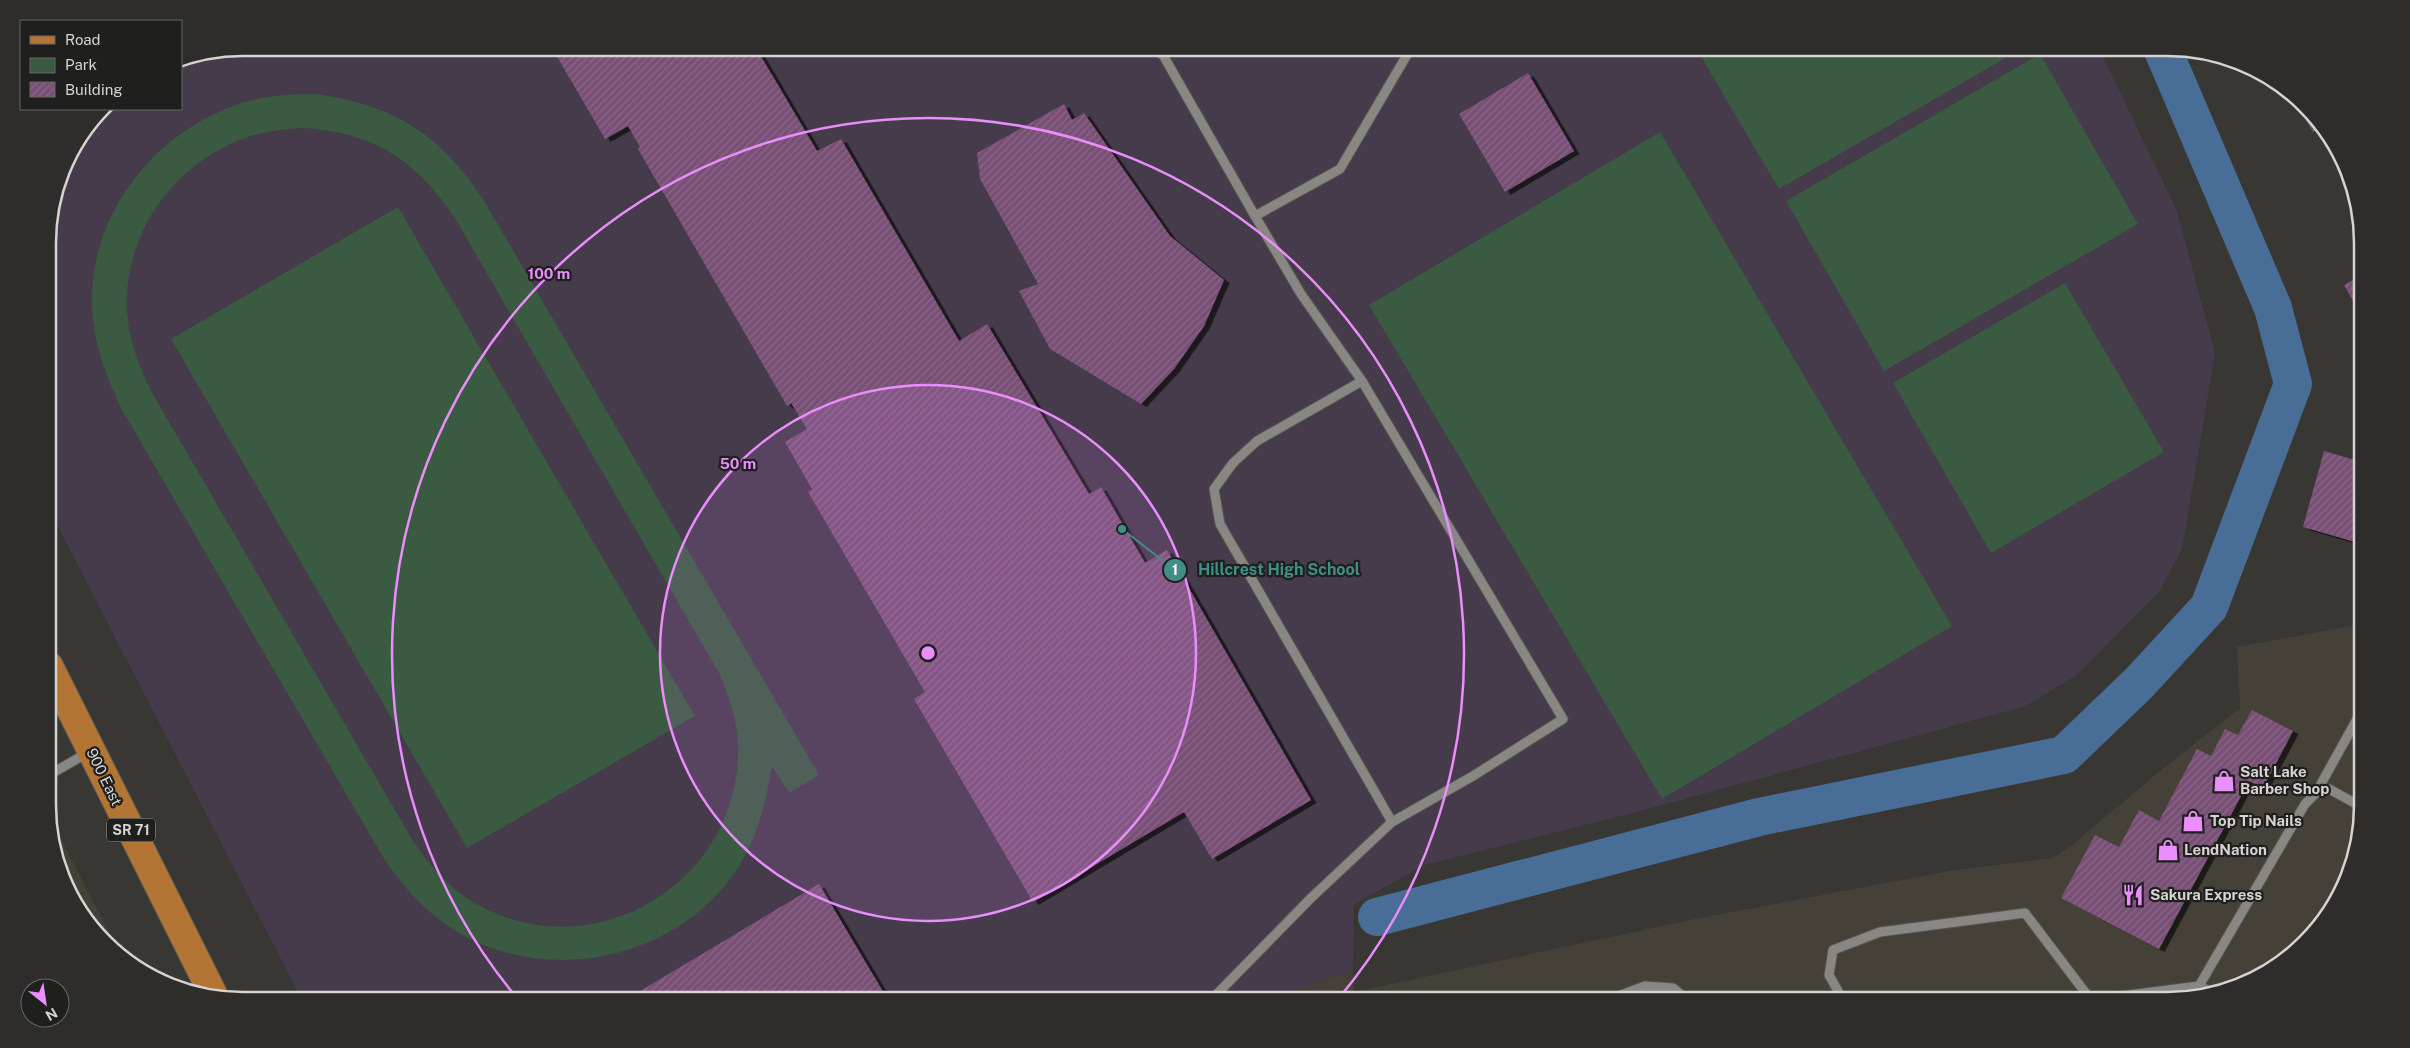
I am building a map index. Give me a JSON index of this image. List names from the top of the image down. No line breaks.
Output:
{"streets":{"main road":["900 East","SR 71"]},"places":{"other":["Hillcrest High School"],"shop":["Salt Lake Barber Shop","Top Tip Nails","LendNation"],"restaurant":["Sakura Express"]},"legend":["Road","Park","Building"],"north":"bottom right","rings":["100 m","50 m"]}
